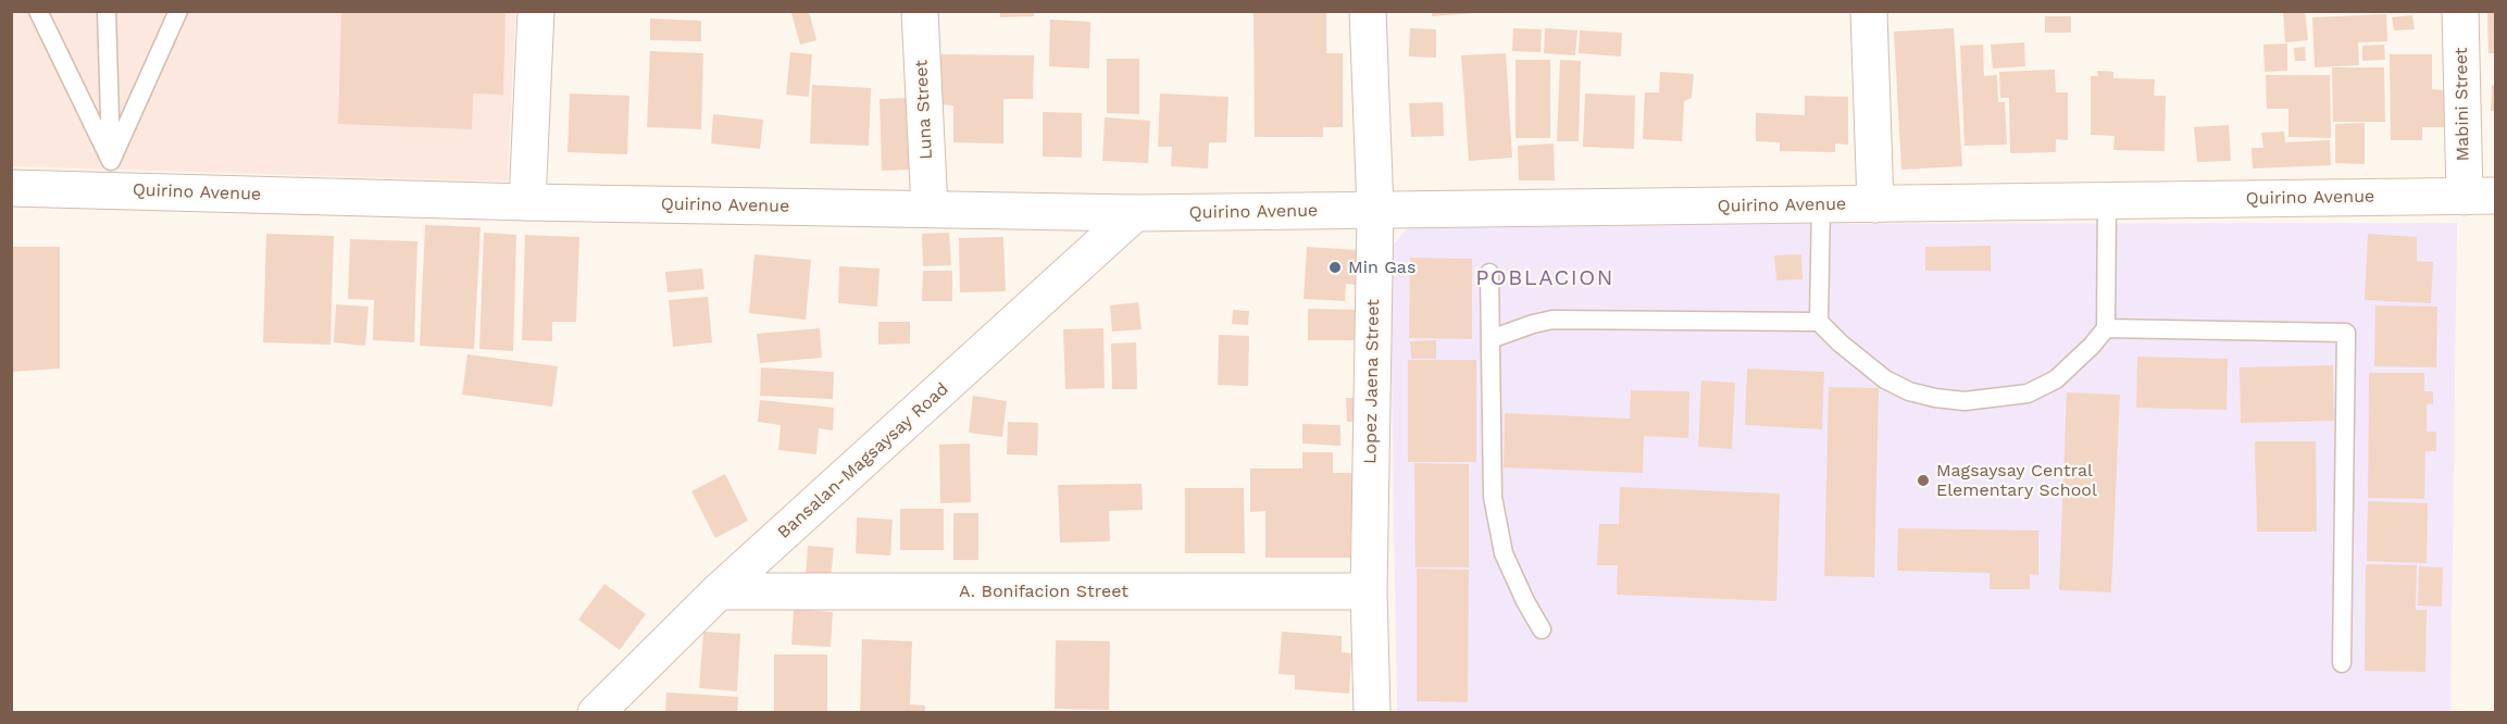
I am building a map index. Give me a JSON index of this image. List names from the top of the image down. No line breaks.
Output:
{"streets":{"street":["Mabini Street","Luna Street","Quirino Avenue","Lopez Jaena Street","Bansalan-Magsaysay Road","A. Bonifacion Street"]},"crossings":[["Mabini Street","Quirino Avenue"],["Luna Street","Quirino Avenue"],["Quirino Avenue","Lopez Jaena Street"],["Quirino Avenue","Bansalan-Magsaysay Road"],["Lopez Jaena Street","A. Bonifacion Street"],["Bansalan-Magsaysay Road","A. Bonifacion Street"]],"districts":["POBLACION"],"places":["Min Gas","Magsaysay Central Elementary School"]}
